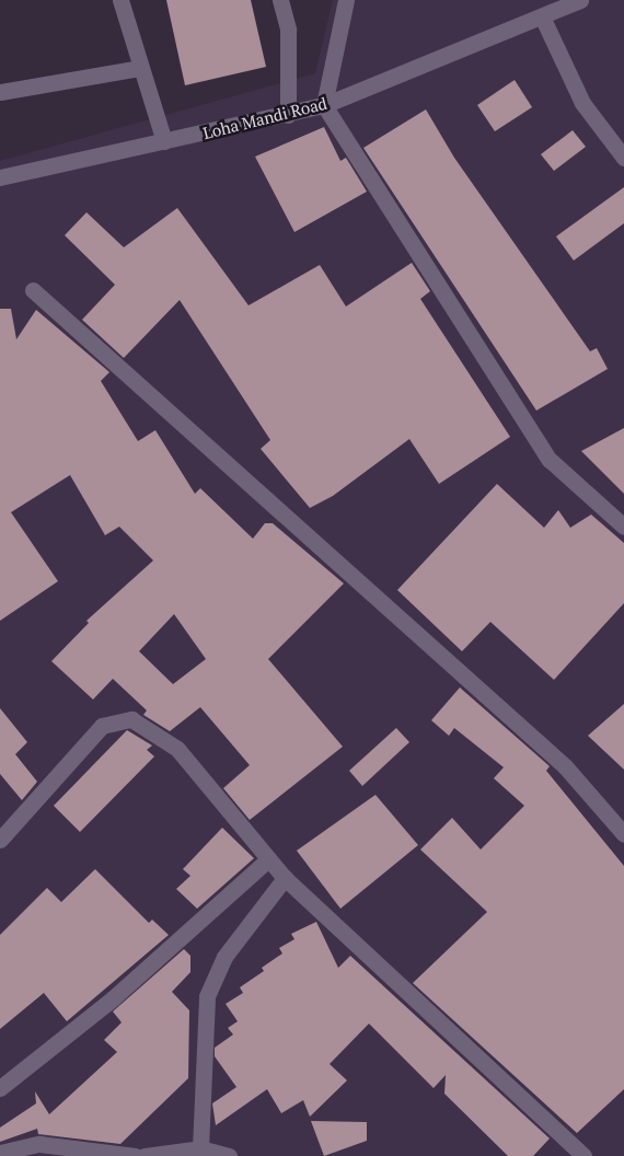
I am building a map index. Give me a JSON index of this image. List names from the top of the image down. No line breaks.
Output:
{"streets":{"street":["Loha Mandi Road"]}}
